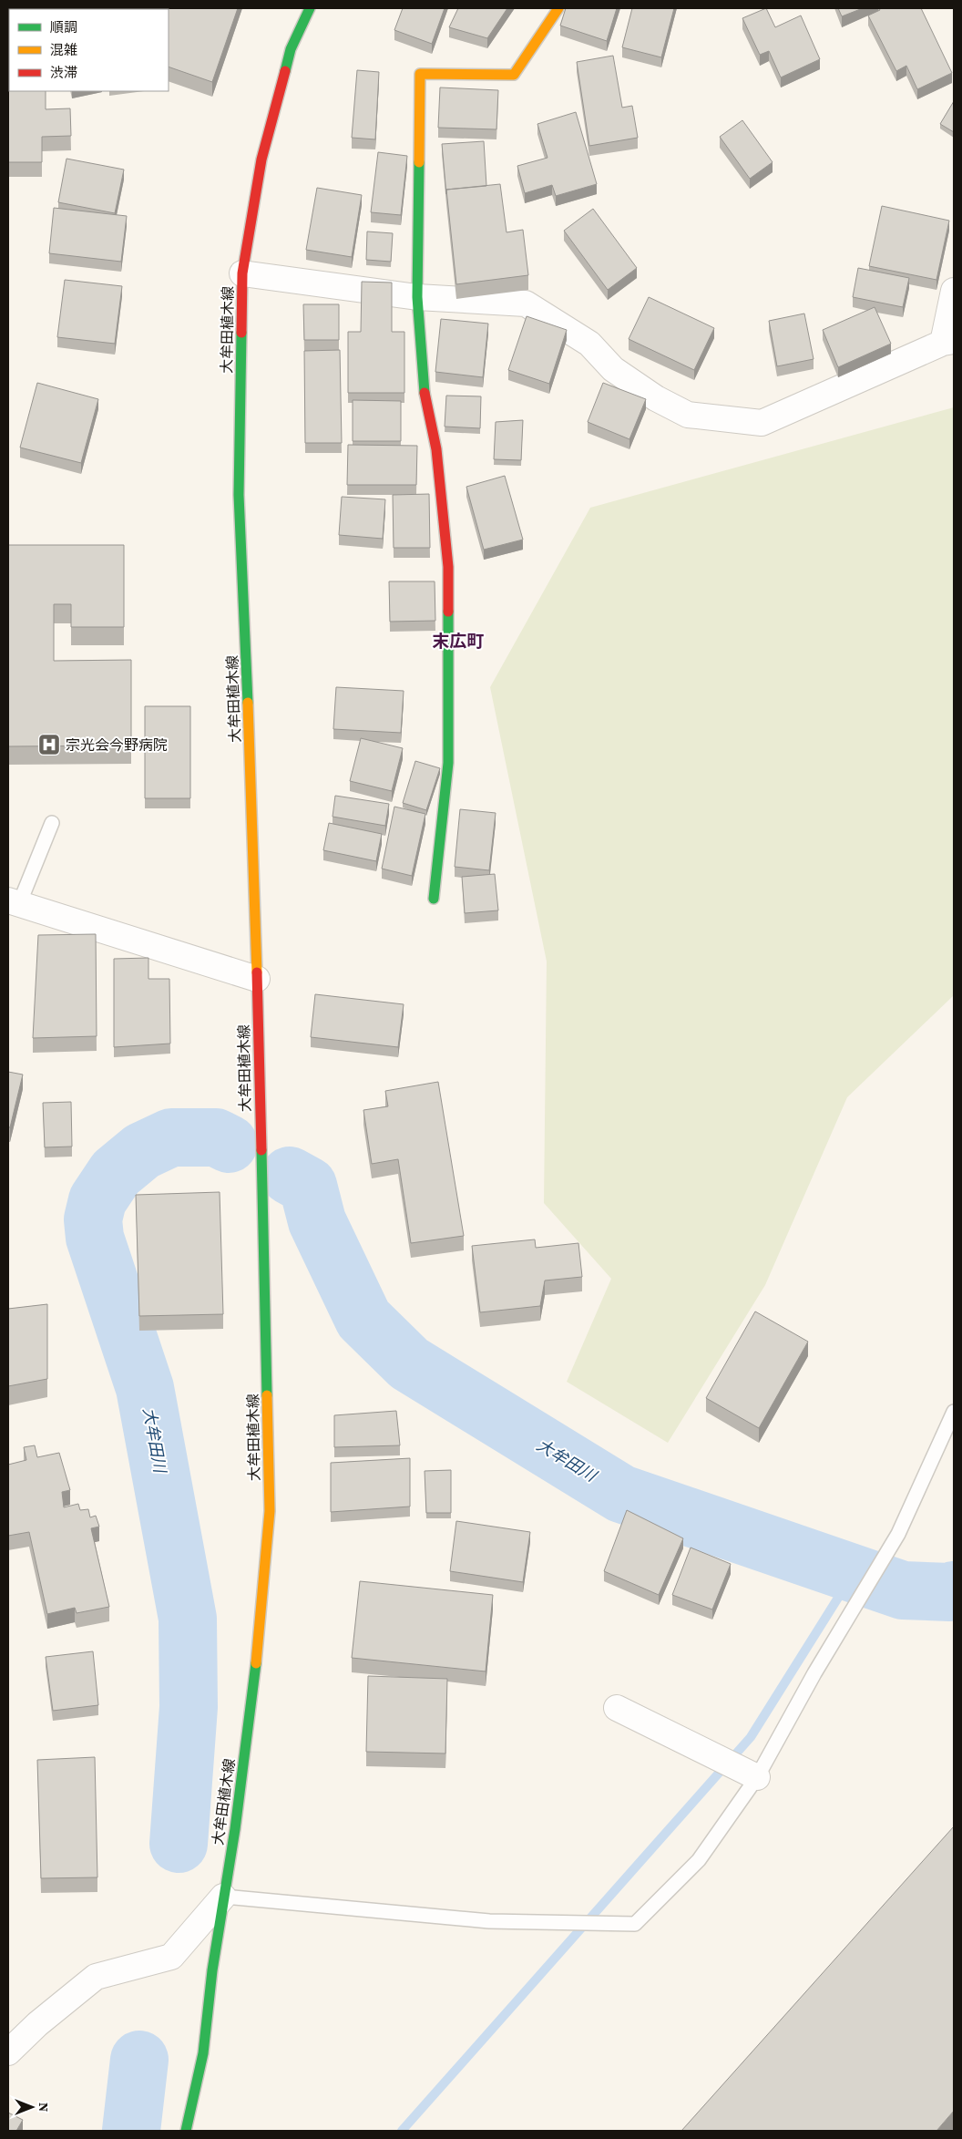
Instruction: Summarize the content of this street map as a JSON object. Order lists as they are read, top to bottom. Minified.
{"streets":{"main road":["大牟田植木線"]},"districts":["末広町"],"water":["大牟田川"],"places":{"hospital":["宗光会今野病院"]},"legend":["順調","混雑","渋滞"],"north":"right"}
